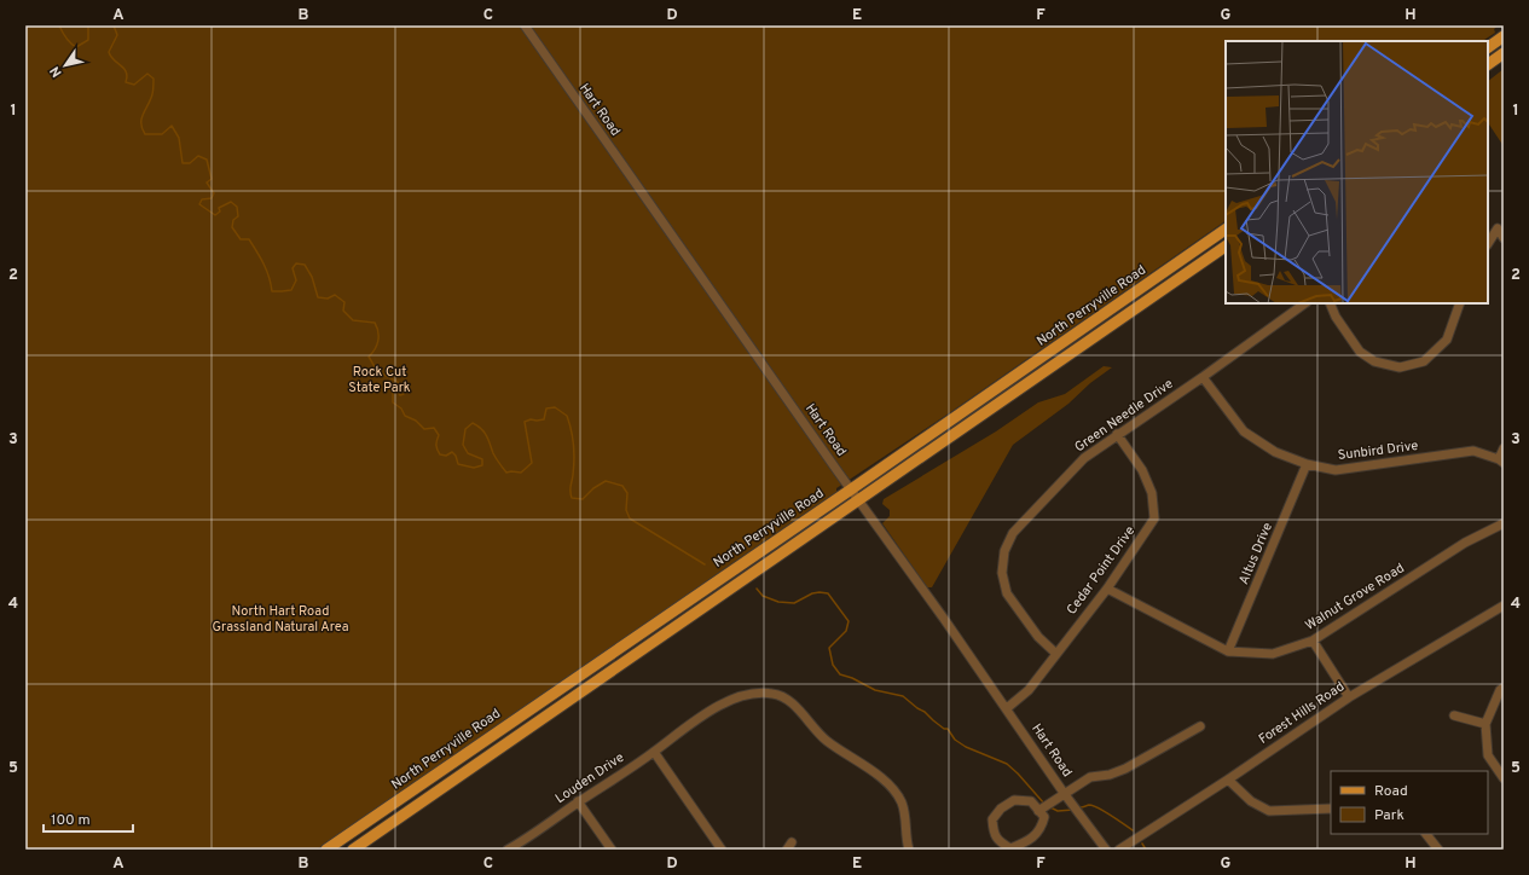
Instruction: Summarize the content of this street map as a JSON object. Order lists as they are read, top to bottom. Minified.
{"streets":{"main road":["North Perryville Road"],"street":["Hart Road","Green Needle Drive","Sunbird Drive","Altus Drive","Cedar Point Drive","Walnut Grove Road","Forest Hills Road","Louden Drive"]},"crossings":[["Hart Road","North Perryville Road"],["Hart Road","Cedar Point Drive"],["Green Needle Drive","Sunbird Drive"],["Green Needle Drive","Cedar Point Drive"],["Sunbird Drive","Altus Drive"],["Altus Drive","Walnut Grove Road"],["Cedar Point Drive","Walnut Grove Road"]],"parks":["Rock Cut State Park","North Hart Road Grassland Natural Area"],"legend":["Road","Park"],"scale_bar":"100 m","north":"bottom left","grid":{"columns":["A","B","C","D","E","F","G","H"],"rows":["1","2","3","4","5"]}}
